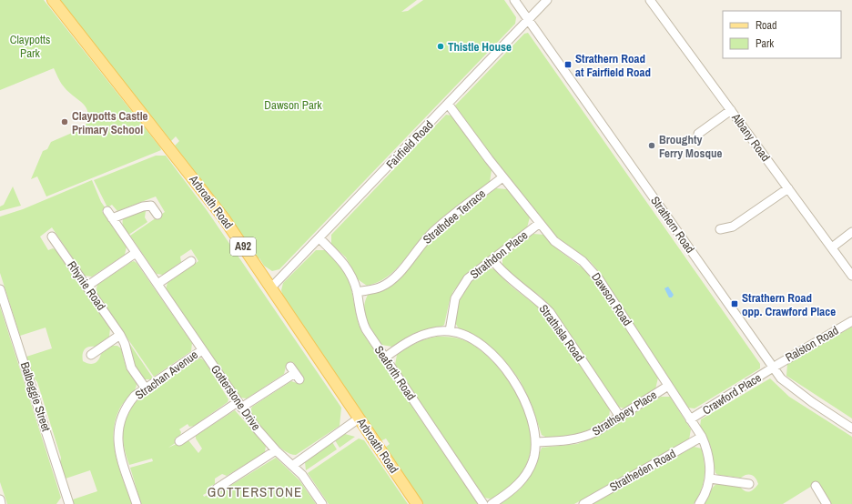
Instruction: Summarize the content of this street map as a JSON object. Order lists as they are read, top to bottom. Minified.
{"streets":{"main road":["Arbroath Road","A92"],"street":["Albany Road","Fairfield Road","Strathdee Terrace","Strathern Road","Strathdon Place","Rhynie Road","Dawson Road","Strathisla Road","Ralston Road","Seaforth Road","Strachan Avenue","Crawford Place","Balbeggie Street","Gotterstone Drive","Strathspey Place","Stratheden Road"]},"crossings":[["Fairfield Road","Arbroath Road"],["Fairfield Road","Strathern Road"],["Fairfield Road","Dawson Road"],["Fairfield Road","Seaforth Road"],["Strathdee Terrace","Dawson Road"],["Strathdee Terrace","Seaforth Road"],["Strathern Road","Ralston Road"],["Strathern Road","Crawford Place"],["Strathdon Place","Dawson Road"],["Strathdon Place","Strathisla Road"],["Rhynie Road","Strachan Avenue"],["Dawson Road","Crawford Place"],["Dawson Road","Strathspey Place"],["Dawson Road","Stratheden Road"],["Strathisla Road","Strathspey Place"],["Ralston Road","Crawford Place"],["Strachan Avenue","Gotterstone Drive"]],"districts":["GOTTERSTONE"],"parks":["Claypotts Park","Dawson Park"],"places":{"other":["Thistle House","Claypotts Castle Primary School","Broughty Ferry Mosque"],"transit":["Strathern Road at Fairfield Road","Strathern Road opp. Crawford Place"]},"legend":["Road","Park"]}
